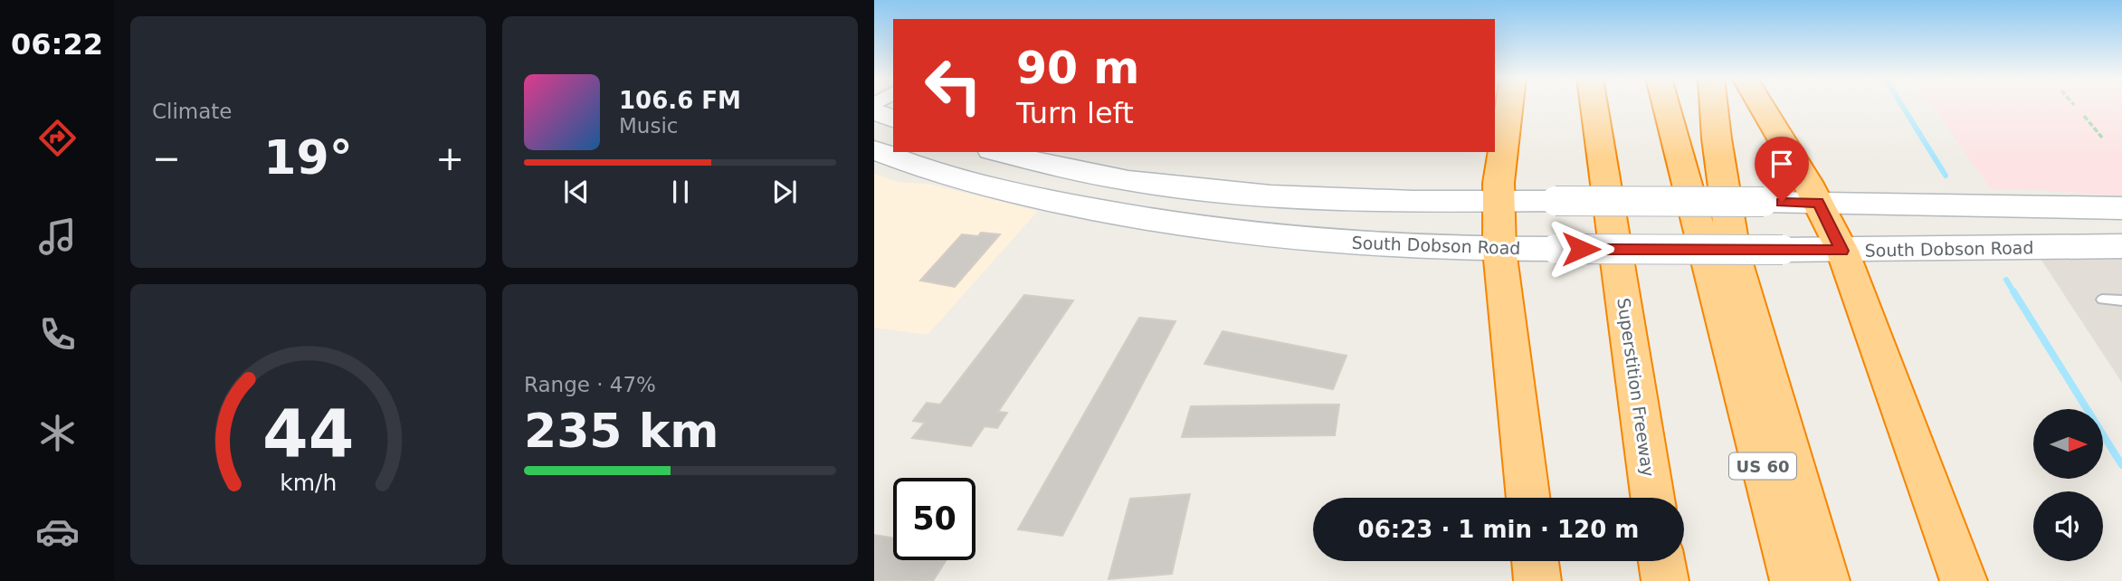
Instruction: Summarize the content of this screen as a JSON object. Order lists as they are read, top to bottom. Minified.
{"streets":{"highway":["Superstition Freeway","US 60"],"main road":["South Dobson Road"]},"north":"right","page":{"tabs":"06:22","tile":["Climate",["Range · 47%","235 km"]],"turn":["90 m","Turn left"],"song":["106.6 FM","Music"],"heat":["−","19°","+"],"limit":"50","trip":"06:23 · 1 min · 120 m","gauge":["44","km/h"]}}
